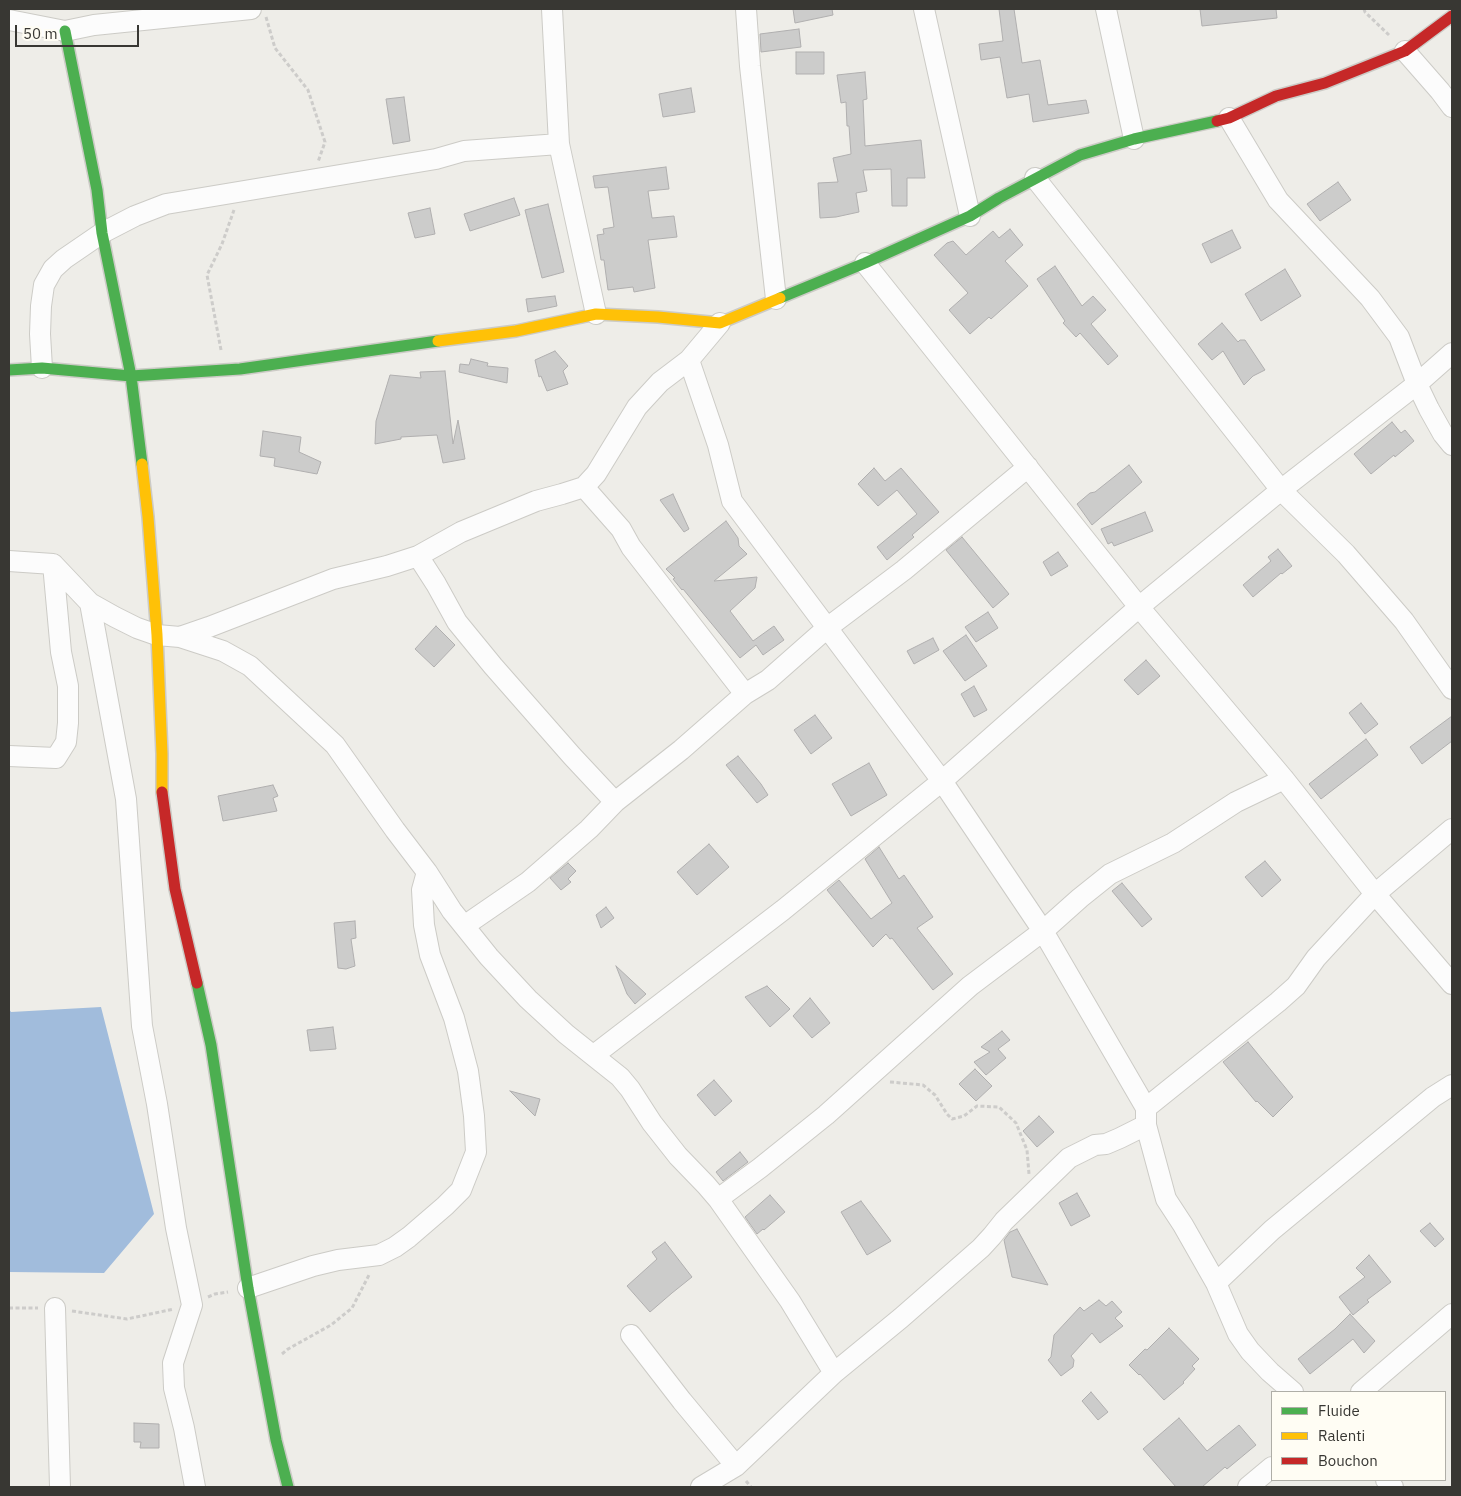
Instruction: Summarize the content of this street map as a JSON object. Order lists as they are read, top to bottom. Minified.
{"legend":["Fluide","Ralenti","Bouchon"],"scale_bar":"50 m"}
